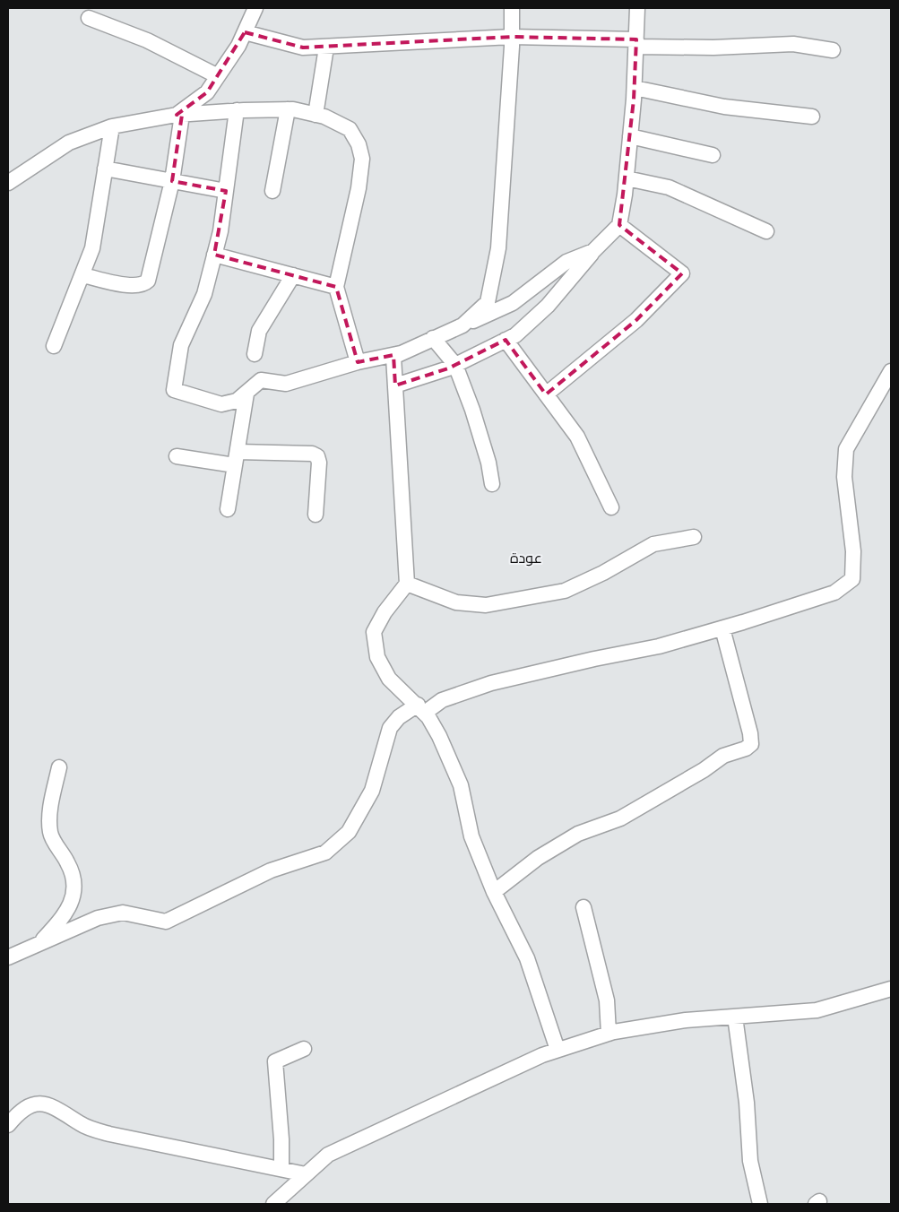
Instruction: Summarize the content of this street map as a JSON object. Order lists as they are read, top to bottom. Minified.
{"districts":["عودة"]}
